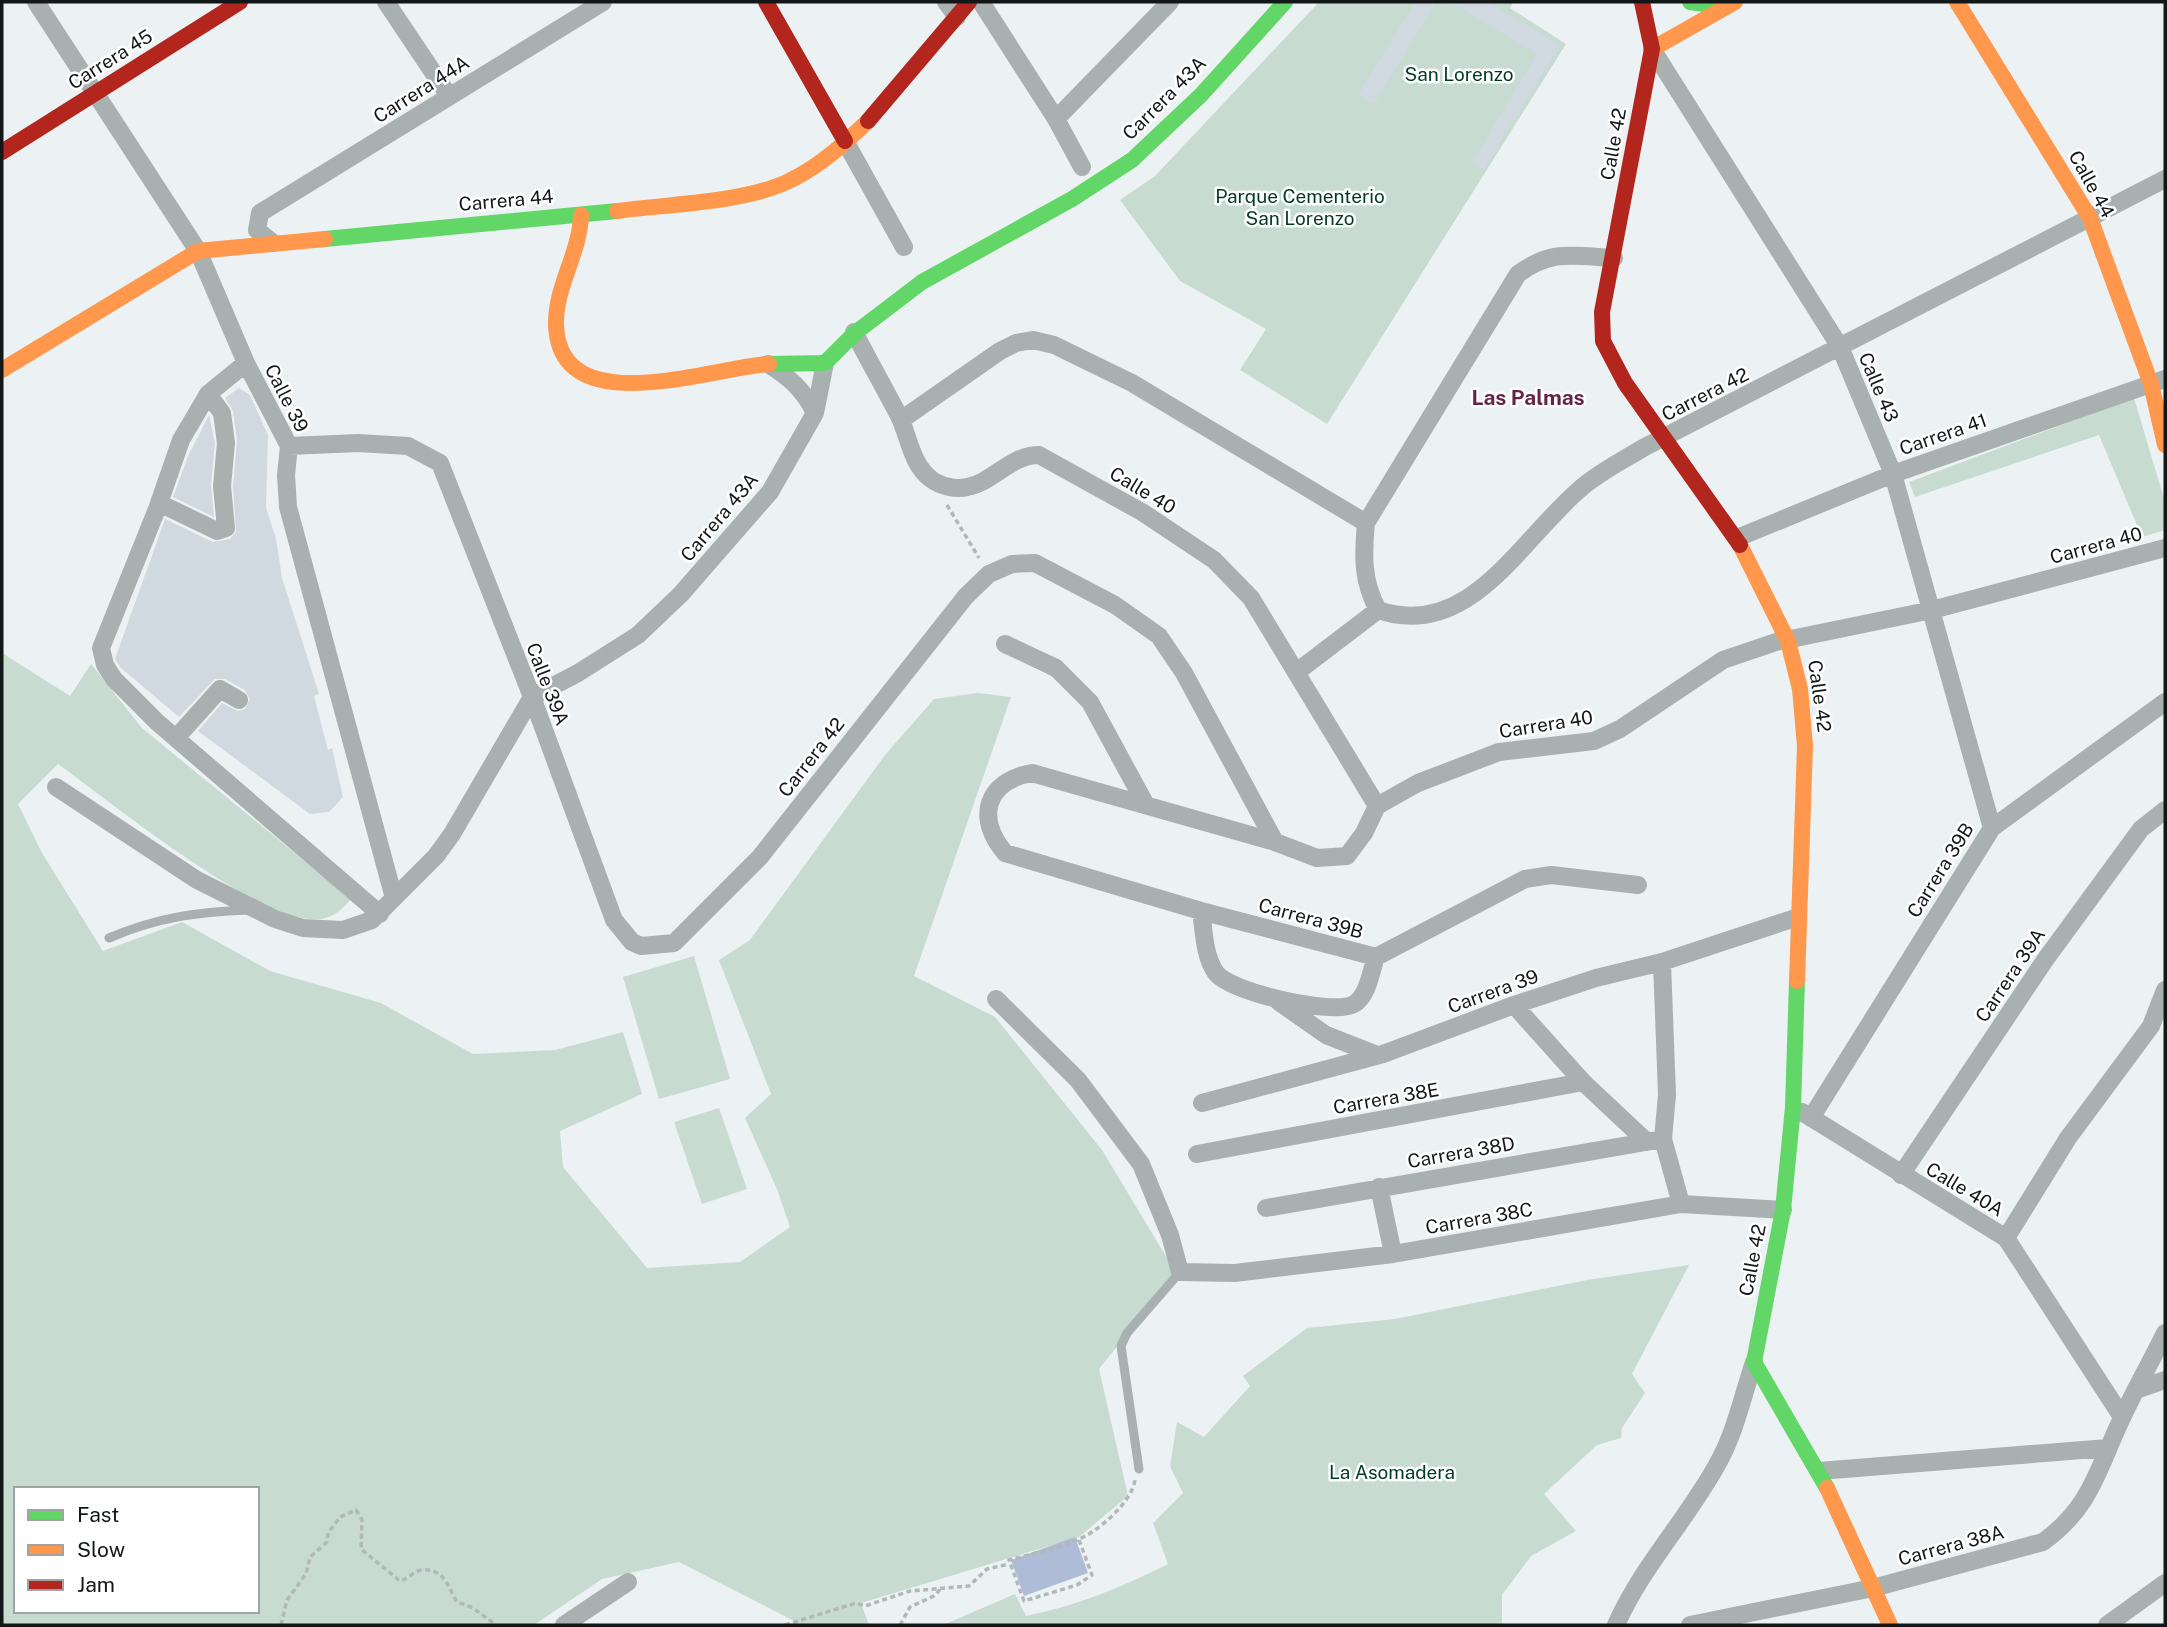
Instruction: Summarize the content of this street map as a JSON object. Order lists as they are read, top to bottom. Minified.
{"streets":{"street":["Carrera 45","Carrera 44A","Carrera 43A","Calle 42","Calle 44","Carrera 44","Calle 43","Carrera 42","Calle 39","Carrera 41","Calle 40","Carrera 40","Calle 39A","Carrera 39B","Carrera 39A","Carrera 39","Carrera 38E","Carrera 38D","Calle 40A","Carrera 38C","Carrera 38A"]},"crossings":[["Carrera 45","Calle 39"],["Carrera 44A","Carrera 44"],["Carrera 43A","Calle 39"],["Carrera 43A","Calle 39A"],["Calle 42","Calle 43"],["Calle 42","Carrera 42"],["Calle 42","Carrera 41"],["Calle 42","Carrera 40"],["Calle 42","Carrera 39"],["Calle 42","Calle 40A"],["Calle 42","Carrera 38C"],["Calle 44","Carrera 42"],["Calle 44","Carrera 41"],["Carrera 44","Calle 39"],["Calle 43","Carrera 42"],["Calle 43","Carrera 41"],["Calle 43","Carrera 40"],["Calle 43","Carrera 39B"],["Carrera 42","Calle 39A"],["Calle 39","Calle 39A"],["Calle 40","Carrera 40"],["Carrera 39B","Calle 40A"],["Carrera 39A","Calle 40A"],["Calle 40A","Carrera 38A"]],"districts":["Las Palmas"],"parks":["San Lorenzo","Parque Cementerio San Lorenzo","La Asomadera"],"legend":["Fast","Slow","Jam"]}
